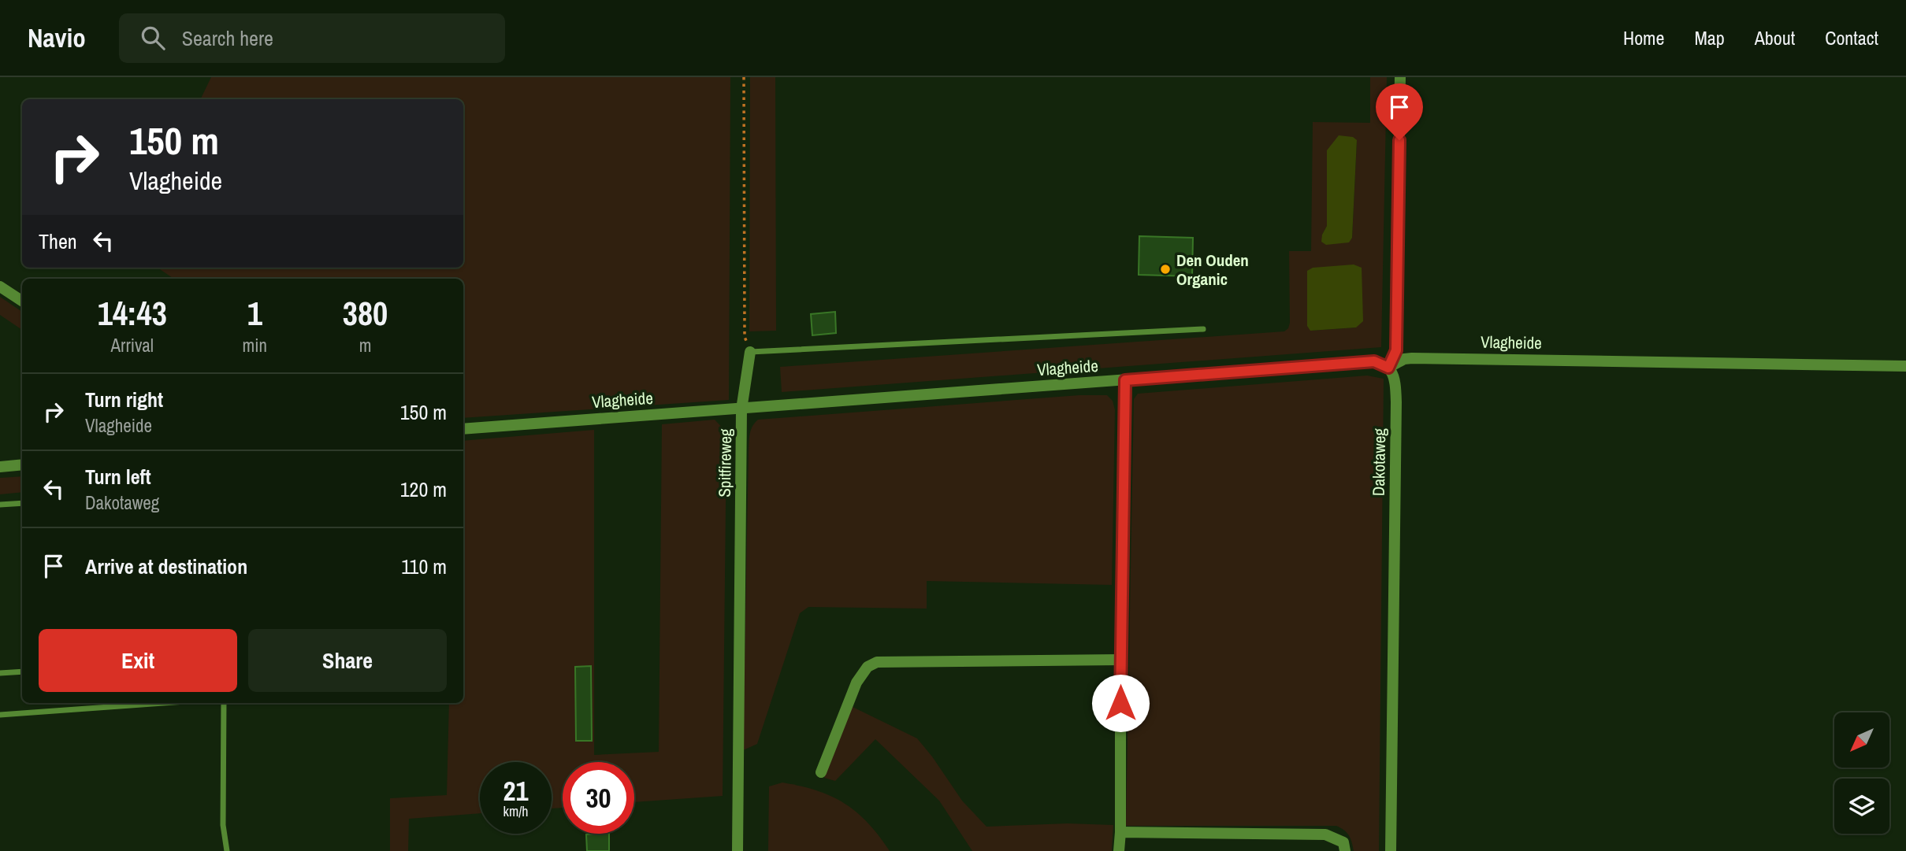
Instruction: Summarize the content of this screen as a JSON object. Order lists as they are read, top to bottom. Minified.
{"streets":{"street":["Vlagheide","Dakotaweg","Spitfireweg"]},"crossings":[["Vlagheide","Dakotaweg"],["Vlagheide","Spitfireweg"]],"places":["Den Ouden Organic"],"north":"bottom left","page":{"header":"Navio","search":"Search here","nav":["Home","Map","About","Contact"],"turn":["150 m","Vlagheide"],"then":"Then","eta":["14:43","Arrival","1","min","380","m"],"list":[{"name":"Turn right","note":"Vlagheide","value":"150 m"},{"name":"Turn left","note":"Dakotaweg","value":"120 m"},{"name":"Arrive at destination","value":"110 m"}],"buttons":["Exit","Share"],"speed":"21 km/h","limit":"30"}}
